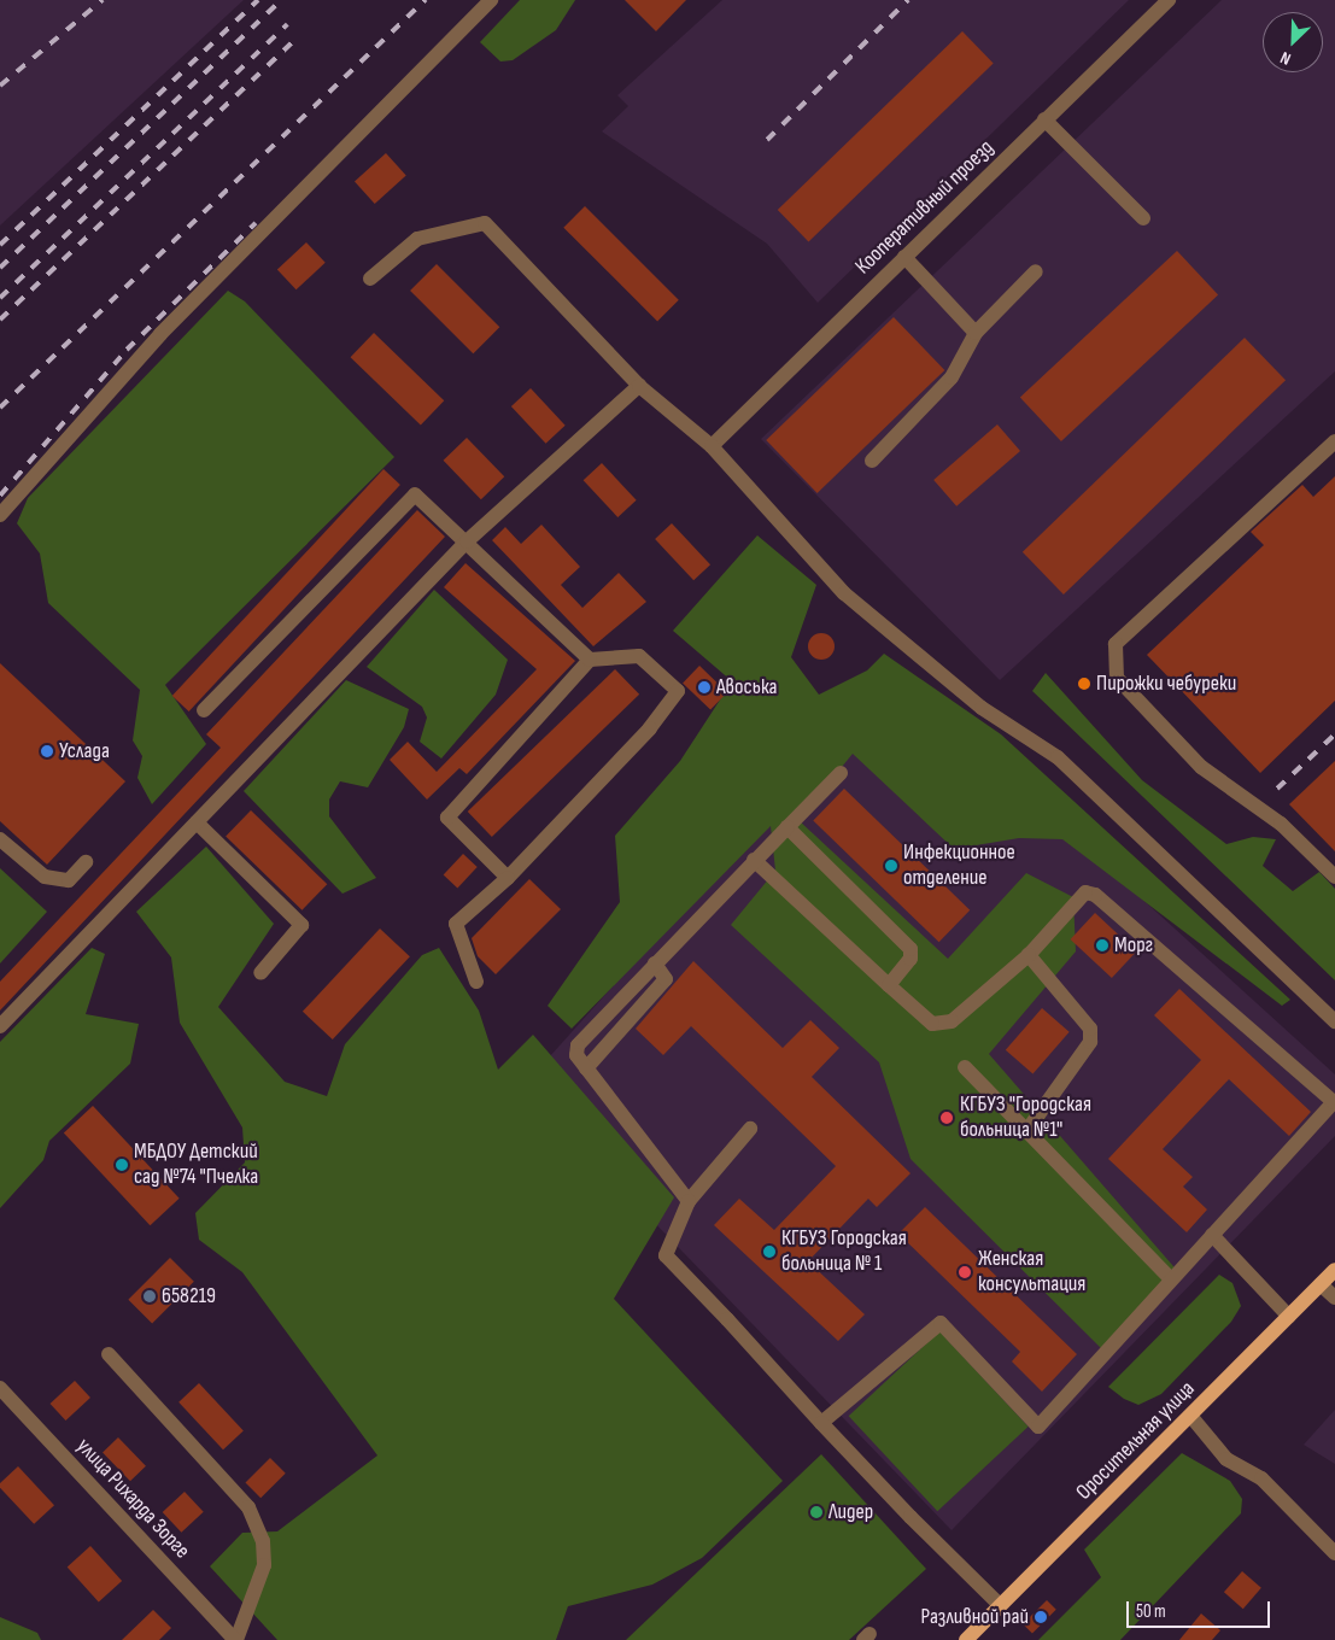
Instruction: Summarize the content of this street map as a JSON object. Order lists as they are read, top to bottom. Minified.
{"streets":{"main road":["Оросительная улица"],"street":["Кооперативный проезд","улица Рихарда Зорге"]},"places":["Пирожки чебуреки","Авоська","Услада","Инфекционное отделение","Морг","КГБУЗ \"Городская больница №1\"","МБДОУ Детский сад №74 \"Пчелка","КГБУЗ Городская больница № 1","Женская консультация","658219","Лидер","Разливной рай"],"scale_bar":"50 m","north":"bottom left"}
